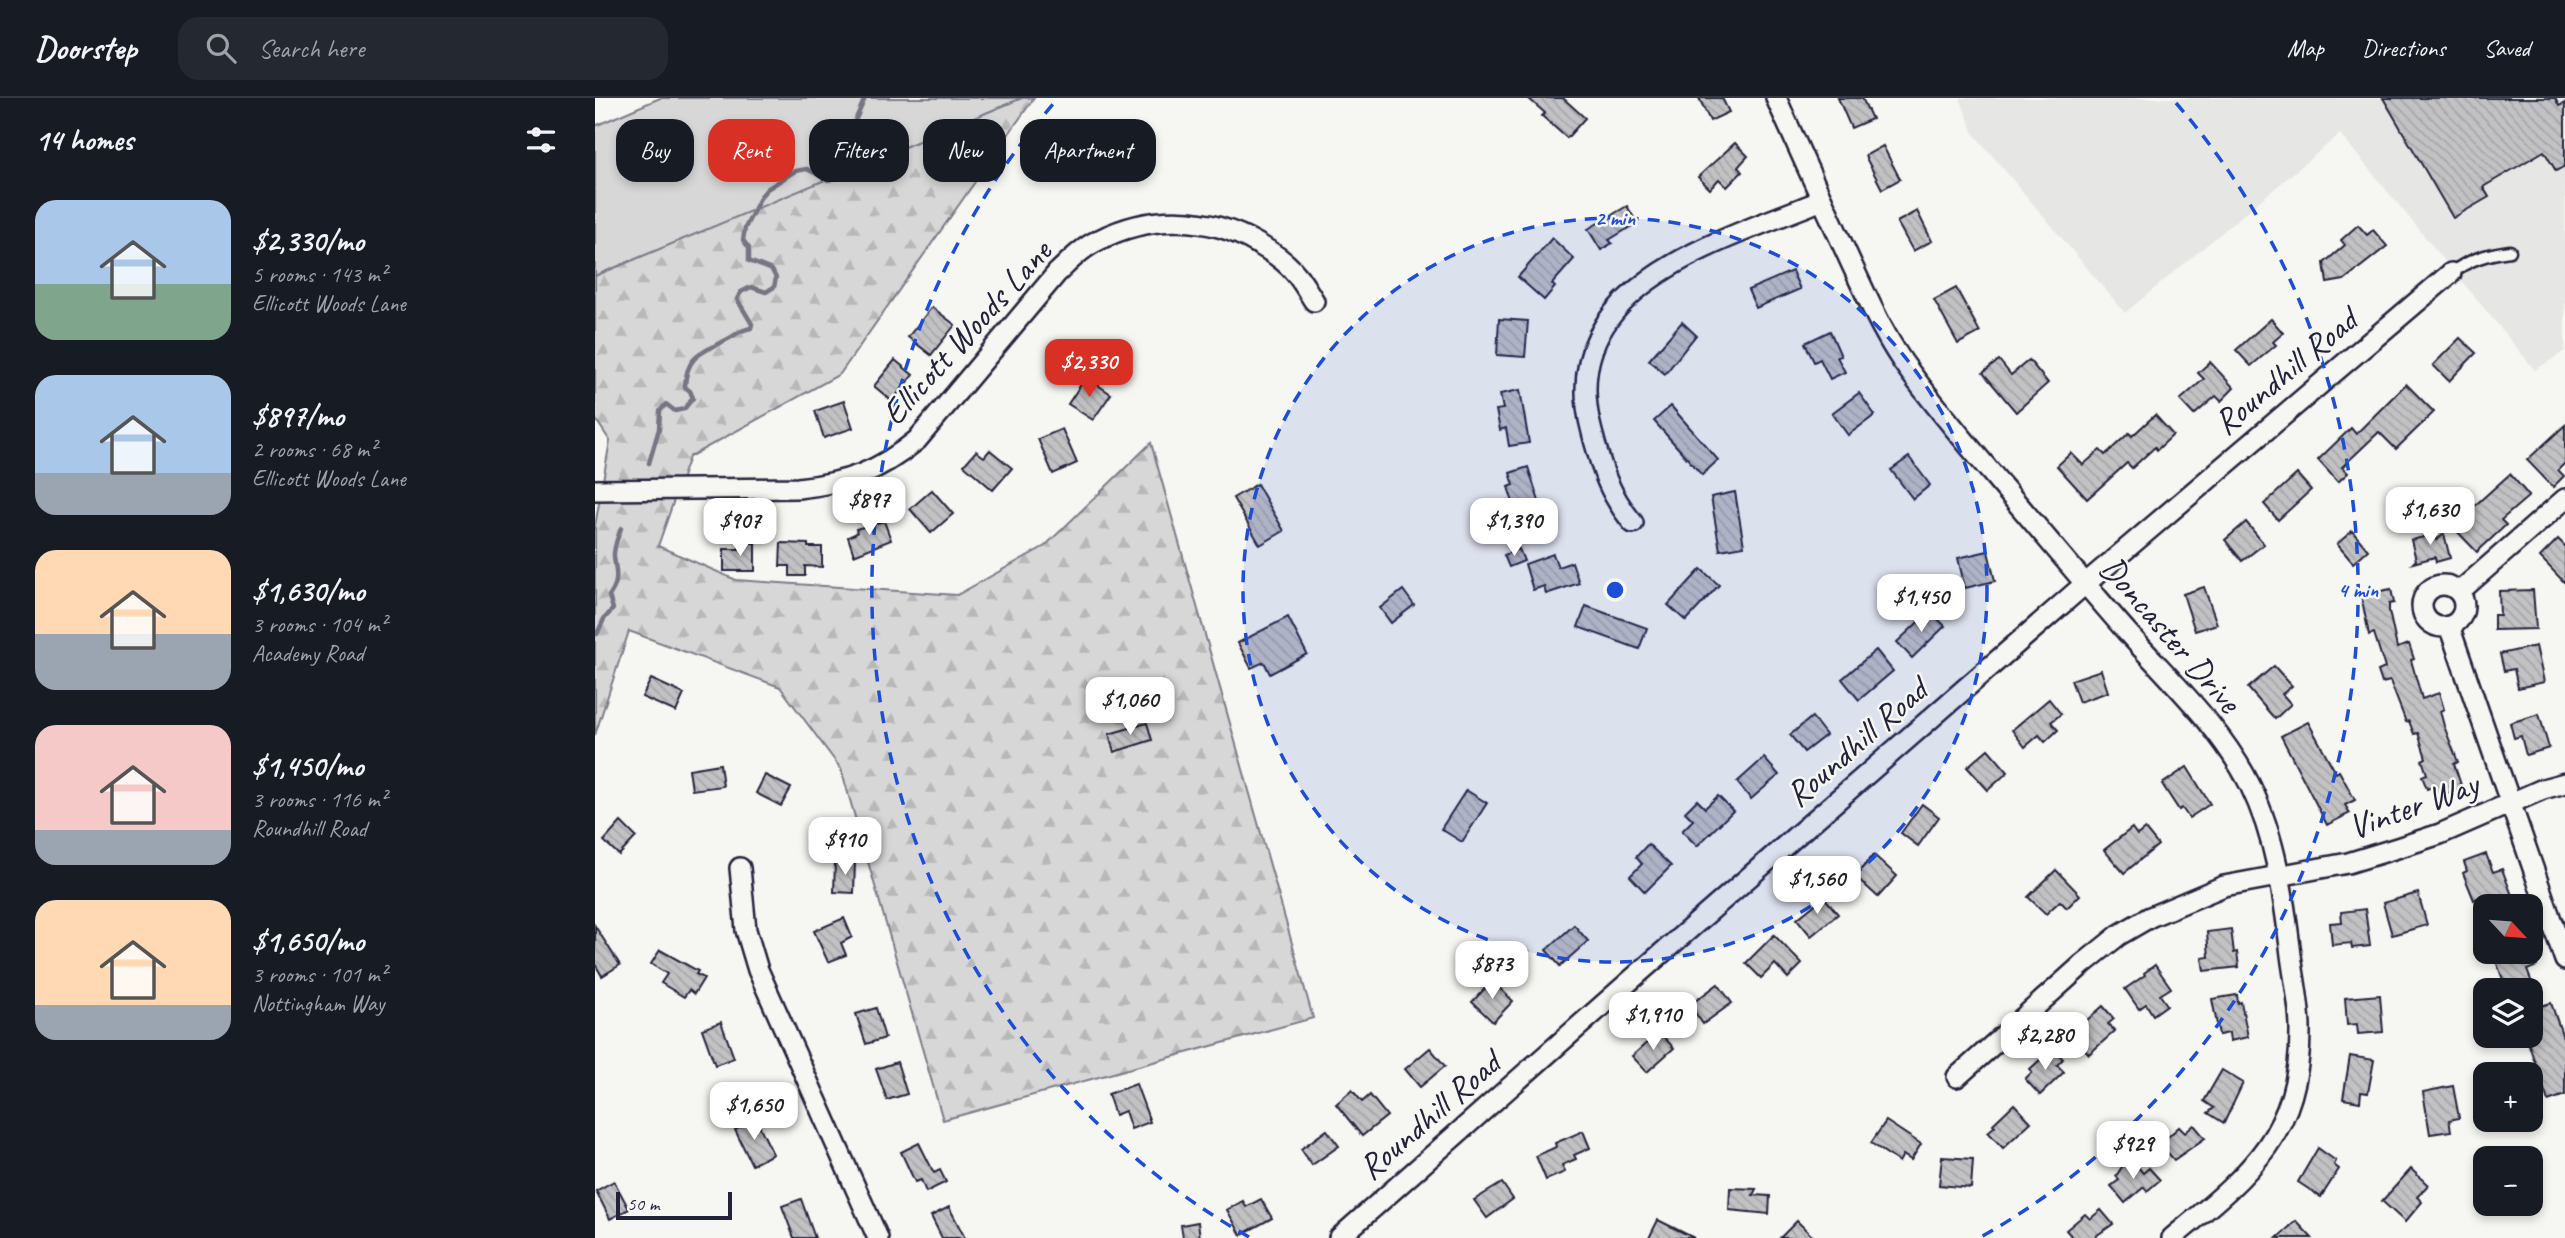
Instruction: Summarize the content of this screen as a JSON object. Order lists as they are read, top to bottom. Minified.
{"streets":{"street":["Ellicott Woods Lane","Roundhill Road","Doncaster Drive","Vinter Way"]},"crossings":[["Roundhill Road","Doncaster Drive"],["Doncaster Drive","Vinter Way"]],"scale_bar":"50 m","north":"bottom right","page":{"header":"Doorstep","search":"Search here","nav":["Map","Directions","Saved"],"heading":"14 homes","chip":["Buy","Rent","Filters","New","Apartment"],"list":[{"name":"$2,330/mo","note":"5 rooms · 143 m² · Ellicott Woods Lane"},{"name":"$897/mo","note":"2 rooms · 68 m² · Ellicott Woods Lane"},{"name":"$1,630/mo","note":"3 rooms · 104 m² · Academy Road"},{"name":"$1,450/mo","note":"3 rooms · 116 m² · Roundhill Road"},{"name":"$1,650/mo","note":"3 rooms · 101 m² · Nottingham Way"}],"price":["$2,330","$897","$1,630","$907","$1,390","$1,450","$1,060","$910","$1,560","$873","$1,910","$2,280","$1,650","$929"],"map_buttons":["+","−"],"scale":"50 m"},"rings":["2 min","4 min"]}
